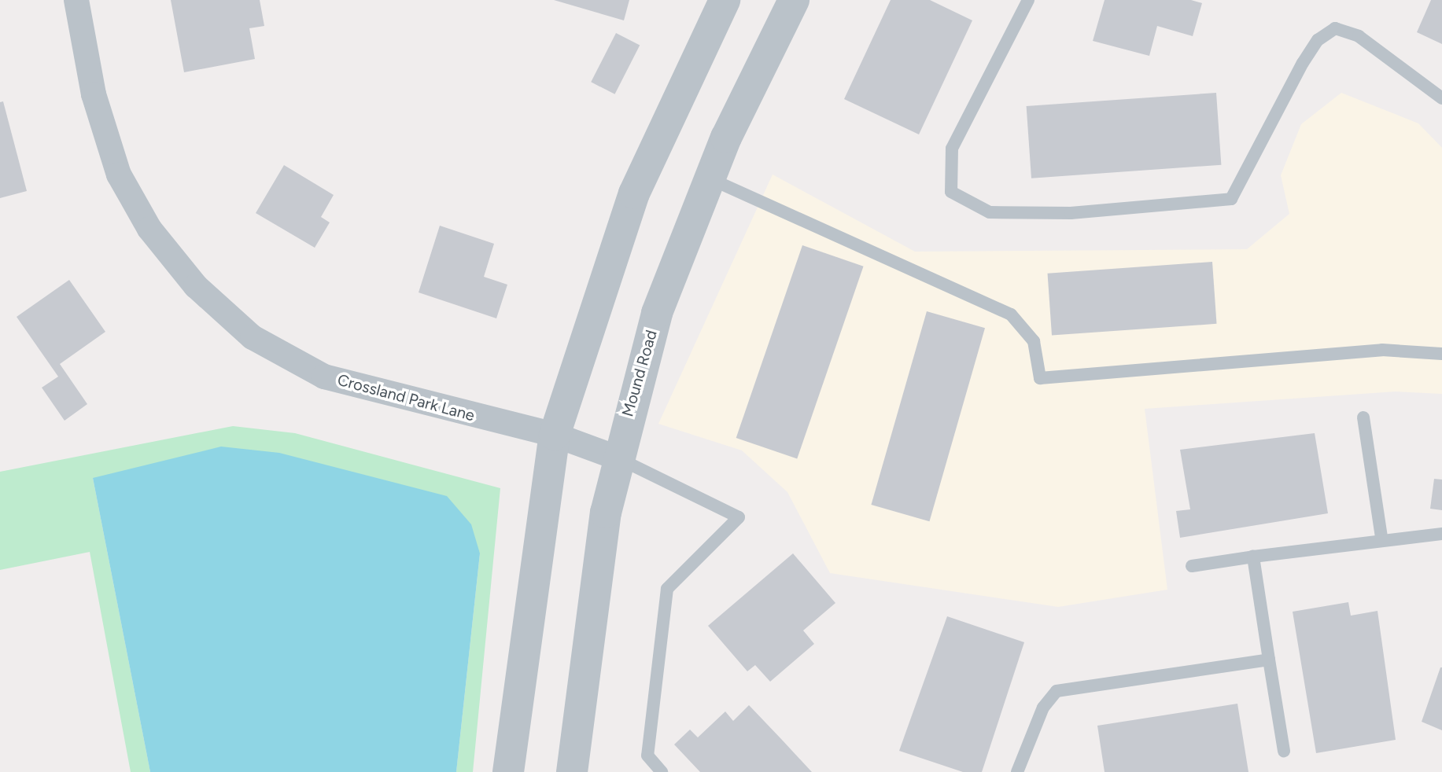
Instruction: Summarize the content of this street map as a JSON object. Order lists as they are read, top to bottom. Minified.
{"streets":{"street":["Mound Road","Crossland Park Lane"]},"crossings":[["Mound Road","Crossland Park Lane"]]}
